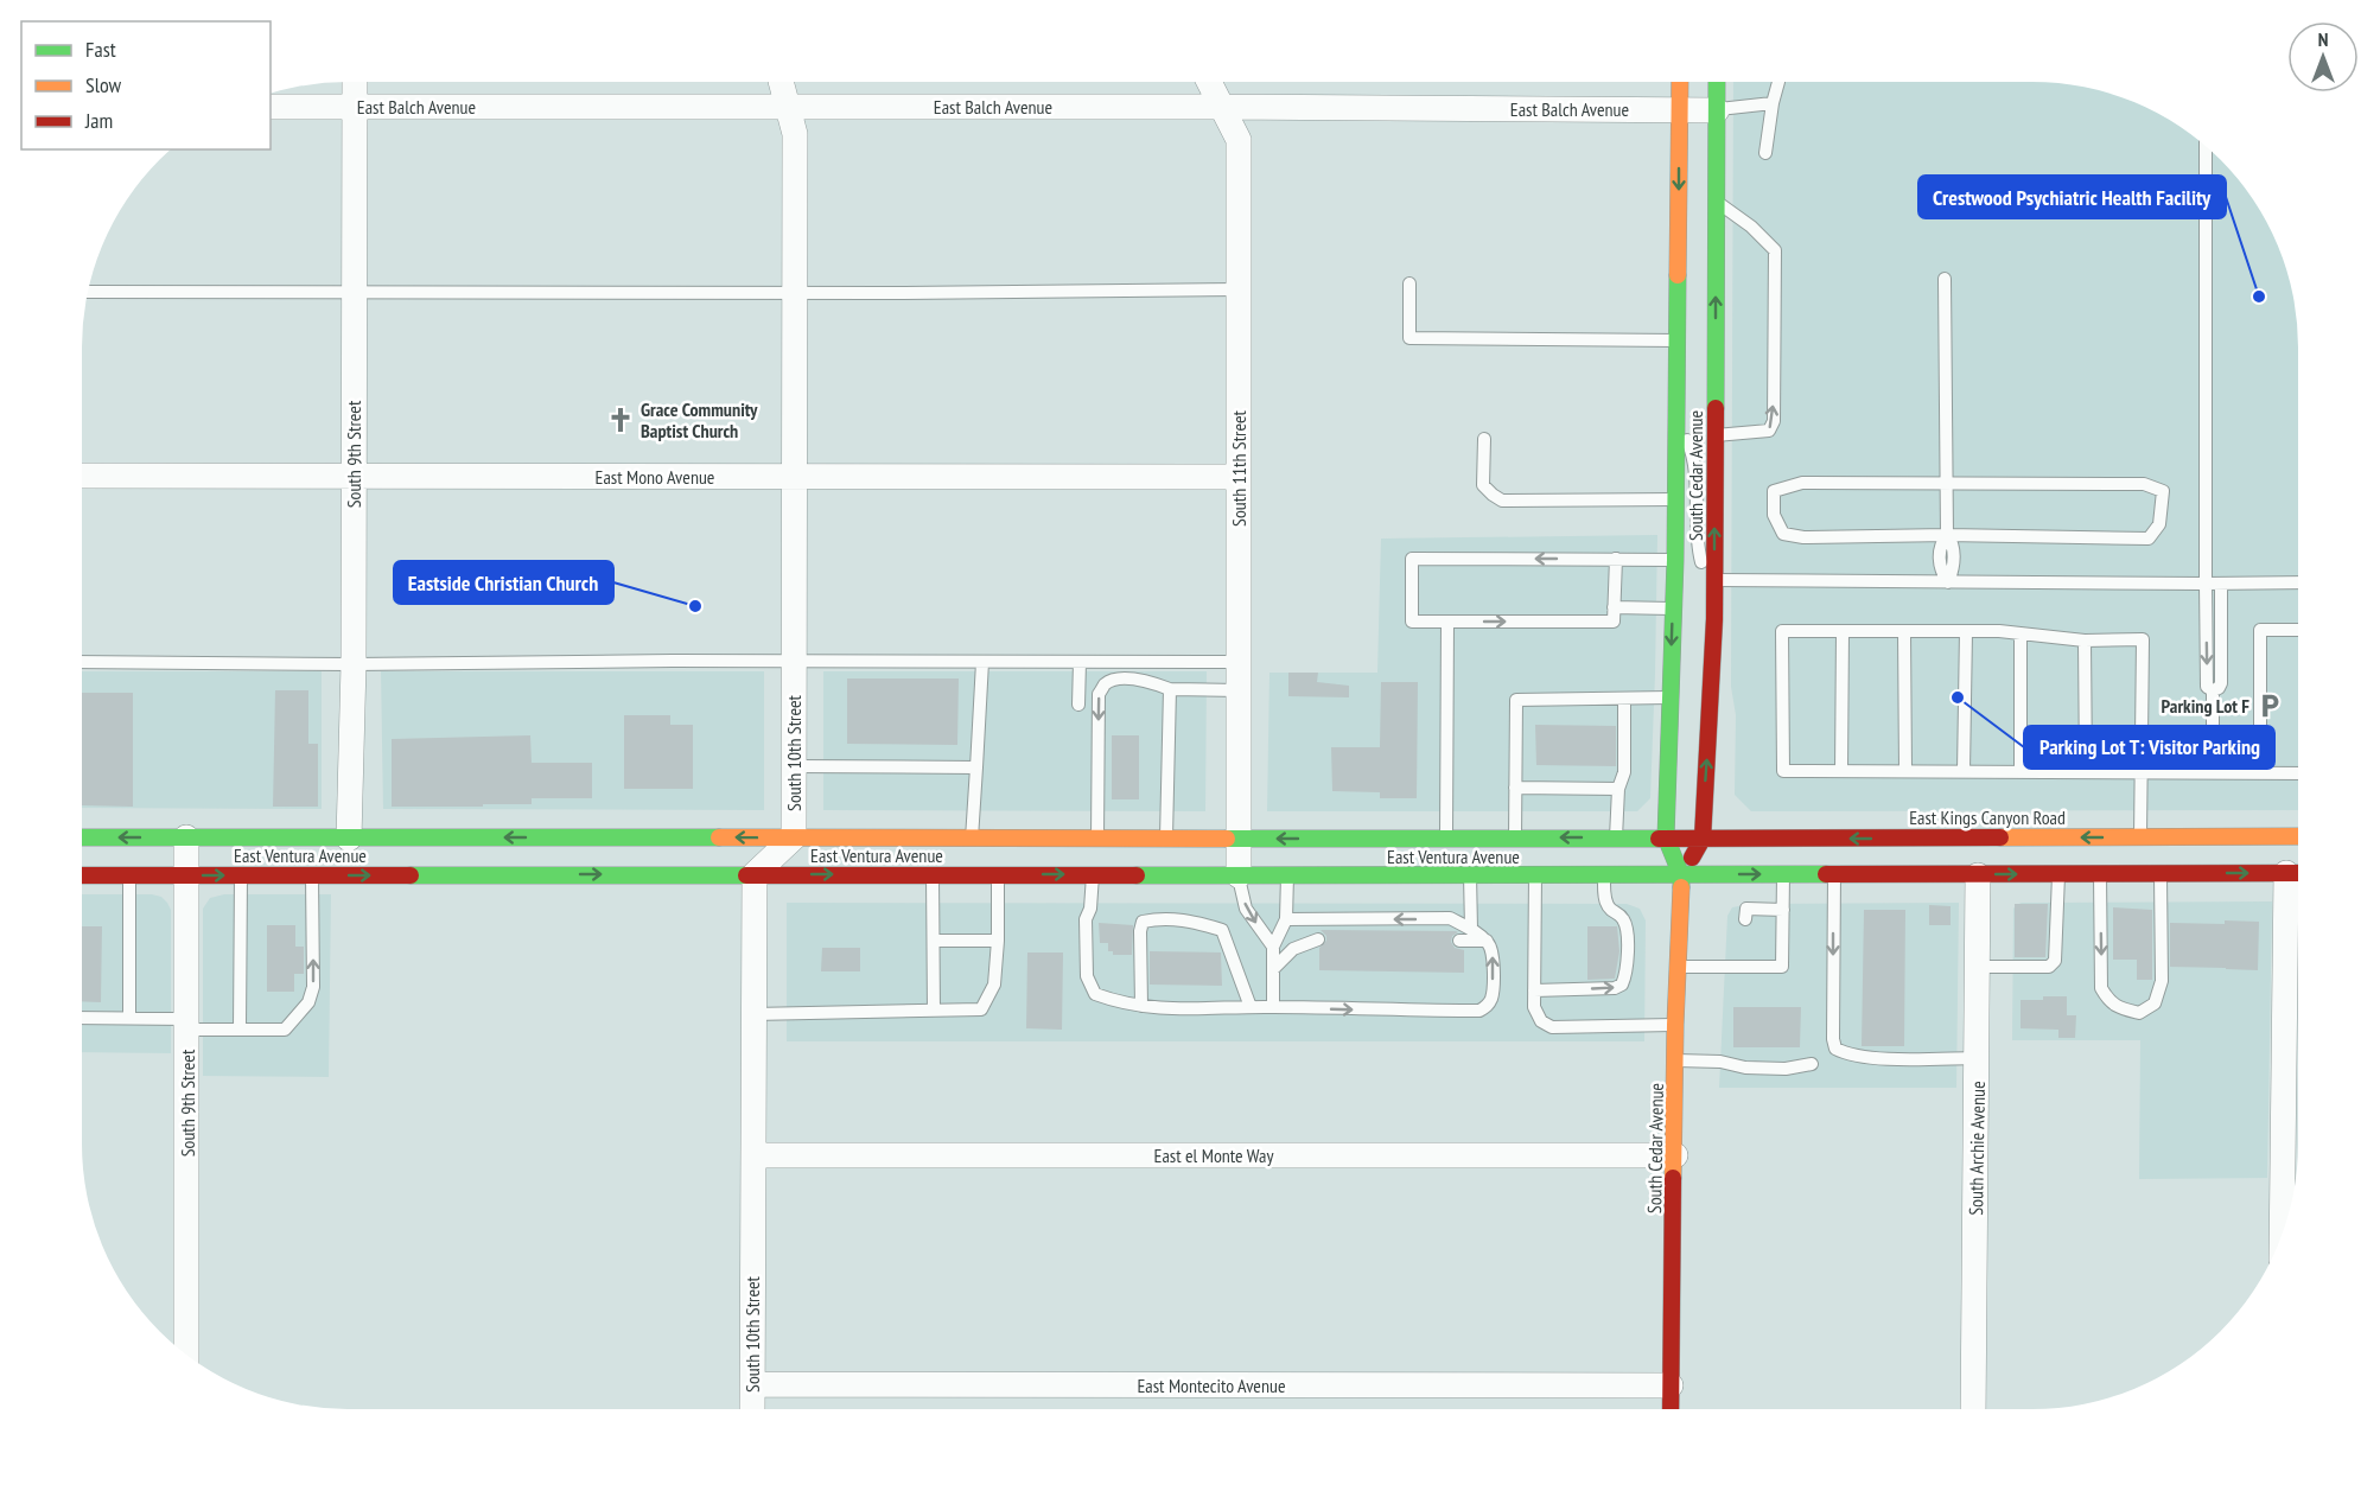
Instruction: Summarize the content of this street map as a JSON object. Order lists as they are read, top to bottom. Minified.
{"streets":{"main road":["South Cedar Avenue","East Kings Canyon Road","East Ventura Avenue"],"street":["East Balch Avenue","South 9th Street","South 11th Street","East Mono Avenue","South 10th Street","South Archie Avenue","East el Monte Way","East Montecito Avenue"]},"crossings":[["East Balch Avenue","South 9th Street"],["East Balch Avenue","South 11th Street"],["East Balch Avenue","South Cedar Avenue"],["East Balch Avenue","South 10th Street"],["South 9th Street","East Mono Avenue"],["South 9th Street","East Ventura Avenue"],["South 11th Street","East Mono Avenue"],["South 11th Street","East Ventura Avenue"],["South Cedar Avenue","East Kings Canyon Road"],["South Cedar Avenue","East Ventura Avenue"],["South Cedar Avenue","East el Monte Way"],["South Cedar Avenue","East Montecito Avenue"],["East Mono Avenue","South 10th Street"],["South 10th Street","East Ventura Avenue"],["South 10th Street","East el Monte Way"],["South 10th Street","East Montecito Avenue"],["East Kings Canyon Road","East Ventura Avenue"]],"places":{"other":["Crestwood Psychiatric Health Facility","Eastside Christian Church","Parking Lot T: Visitor Parking"],"church":["Grace Community Baptist Church"],"parking":["Parking Lot F"]},"legend":["Fast","Slow","Jam"],"north":"top"}
